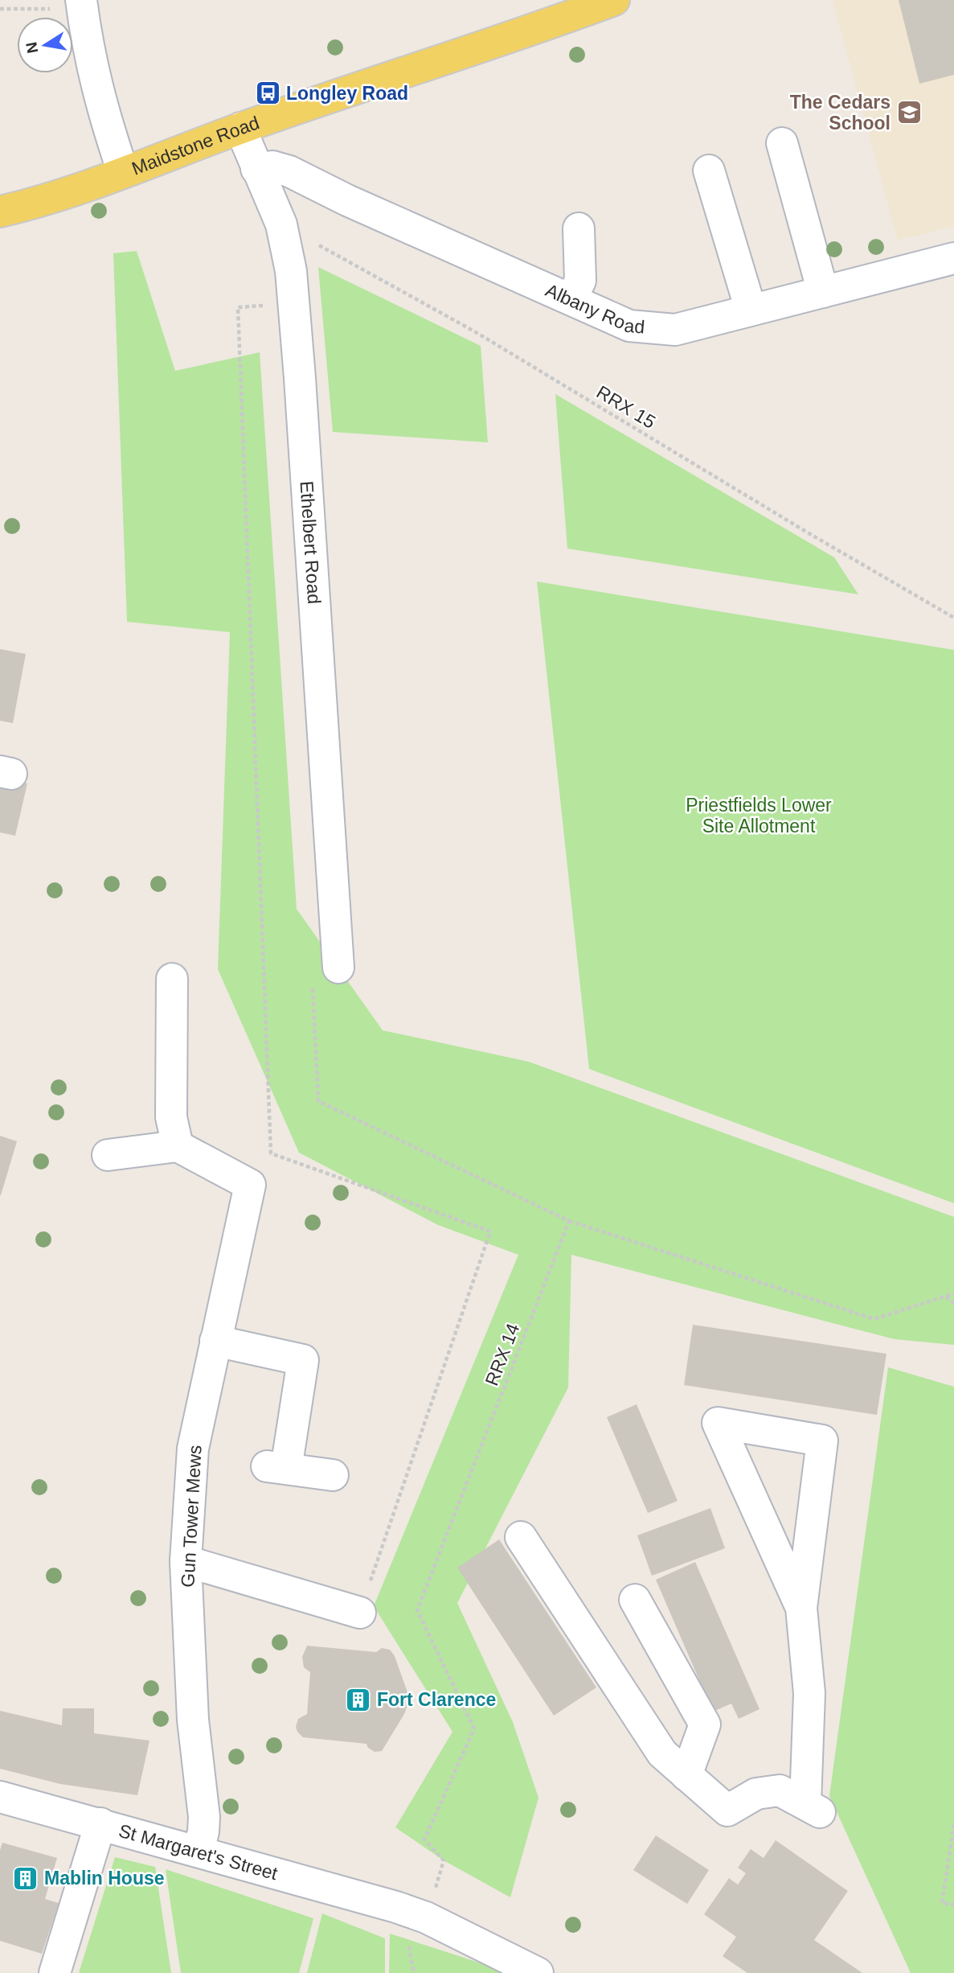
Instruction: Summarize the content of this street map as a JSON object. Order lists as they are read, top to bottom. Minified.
{"streets":{"main road":["Maidstone Road"],"street":["Albany Road","Ethelbert Road","Gun Tower Mews","St Margaret's Street"],"path":["RRX 15","RRX 14"]},"crossings":[["Maidstone Road","Ethelbert Road"],["Albany Road","Ethelbert Road"],["RRX 15","Ethelbert Road"],["RRX 14","St Margaret's Street"],["Gun Tower Mews","St Margaret's Street"]],"parks":["Priestfields Lower Site Allotment"],"places":{"bus stop":["Longley Road"],"school or university":["The Cedars School"],"building":["Fort Clarence","Mablin House"]},"north":"left"}
